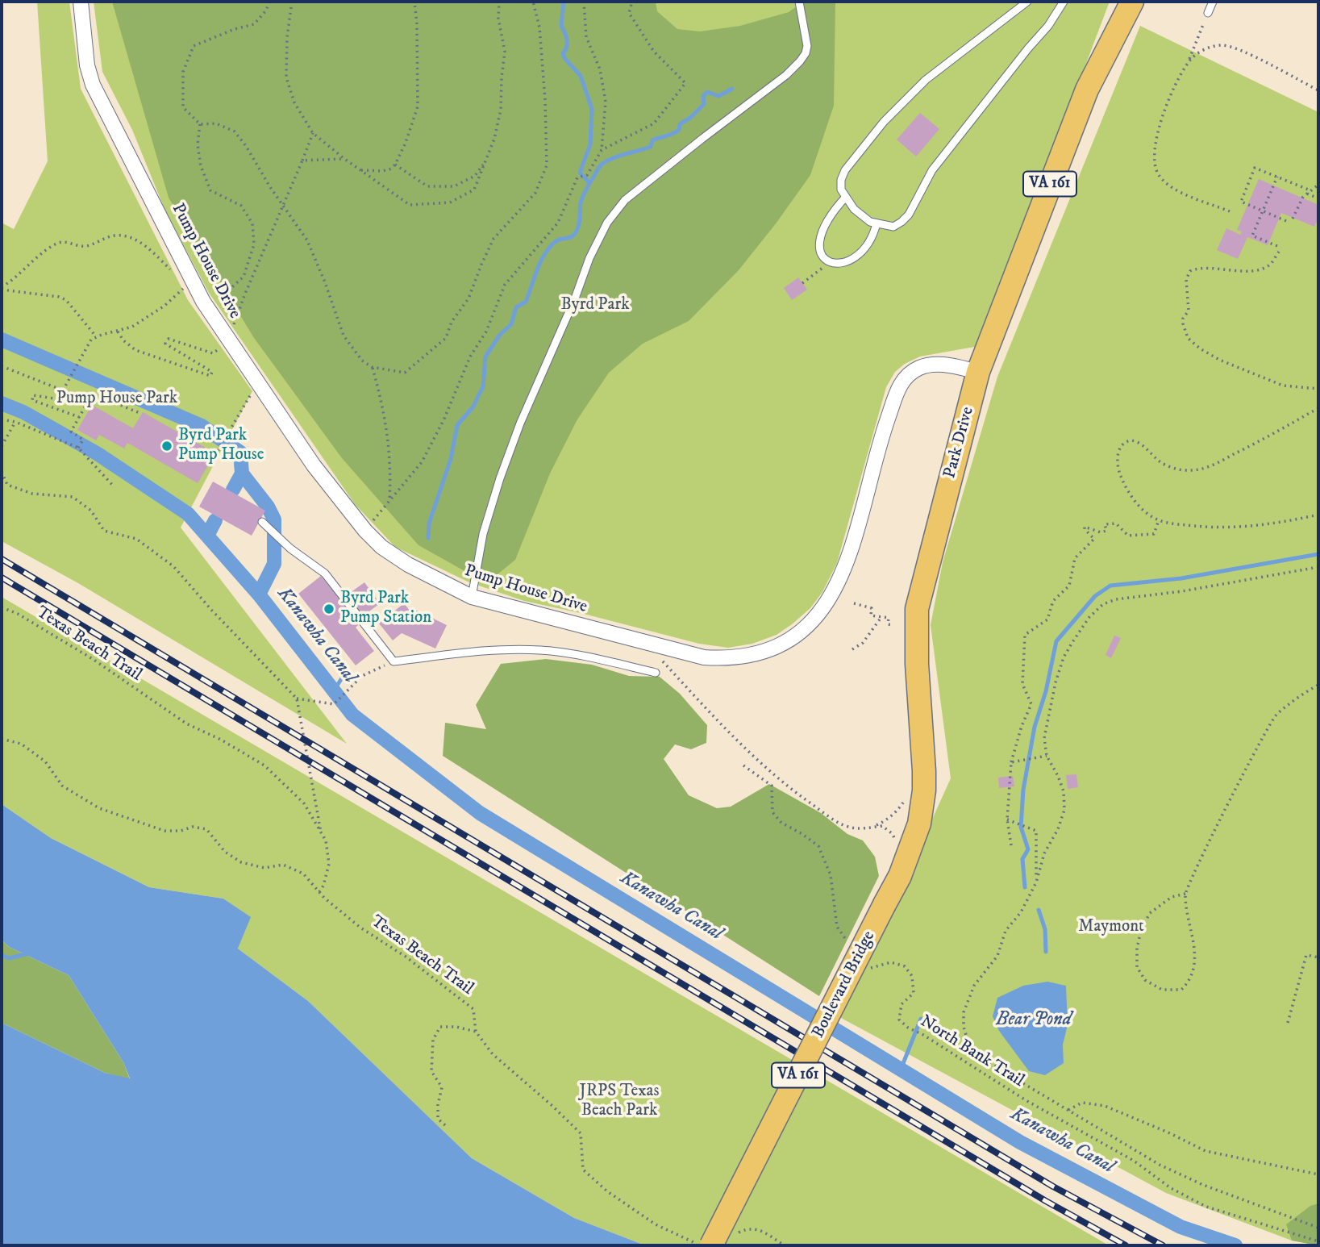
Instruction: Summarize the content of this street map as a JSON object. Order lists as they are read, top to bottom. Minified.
{"streets":{"main road":["VA 161","Park Drive","Boulevard Bridge"],"street":["Pump House Drive"],"path":["Texas Beach Trail","North Bank Trail"]},"crossings":[["Pump House Drive","Park Drive"],["Park Drive","Boulevard Bridge"],["Texas Beach Trail","Boulevard Bridge"]],"water":["Kanawha Canal","Bear Pond"],"parks":["Byrd Park","Pump House Park","Maymont","JRPS Texas Beach Park"],"places":["Byrd Park Pump House","Byrd Park Pump Station"]}
